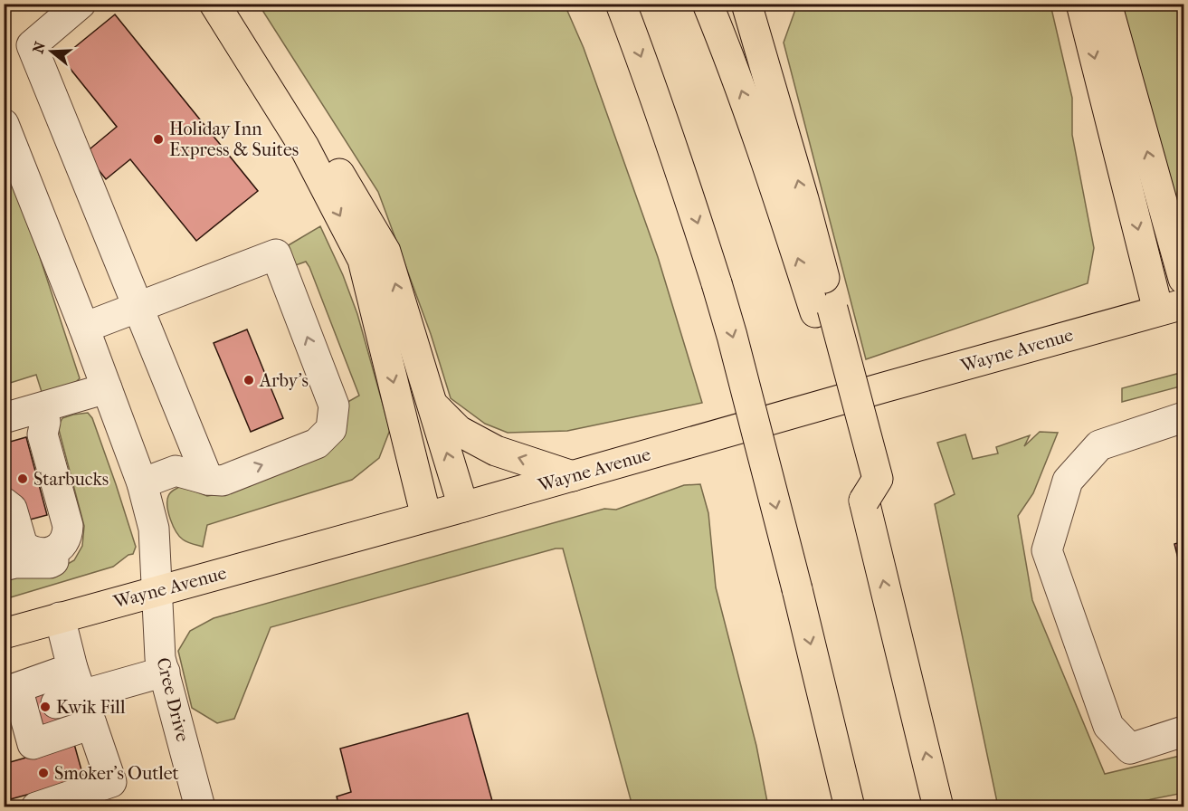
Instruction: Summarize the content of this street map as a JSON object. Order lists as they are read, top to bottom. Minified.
{"streets":{"main road":["Wayne Avenue"],"street":["Cree Drive"]},"crossings":[["Wayne Avenue","Cree Drive"]],"places":["Holiday Inn Express & Suites","Arby's","Starbucks","Kwik Fill","Smoker's Outlet"],"north":"left"}
